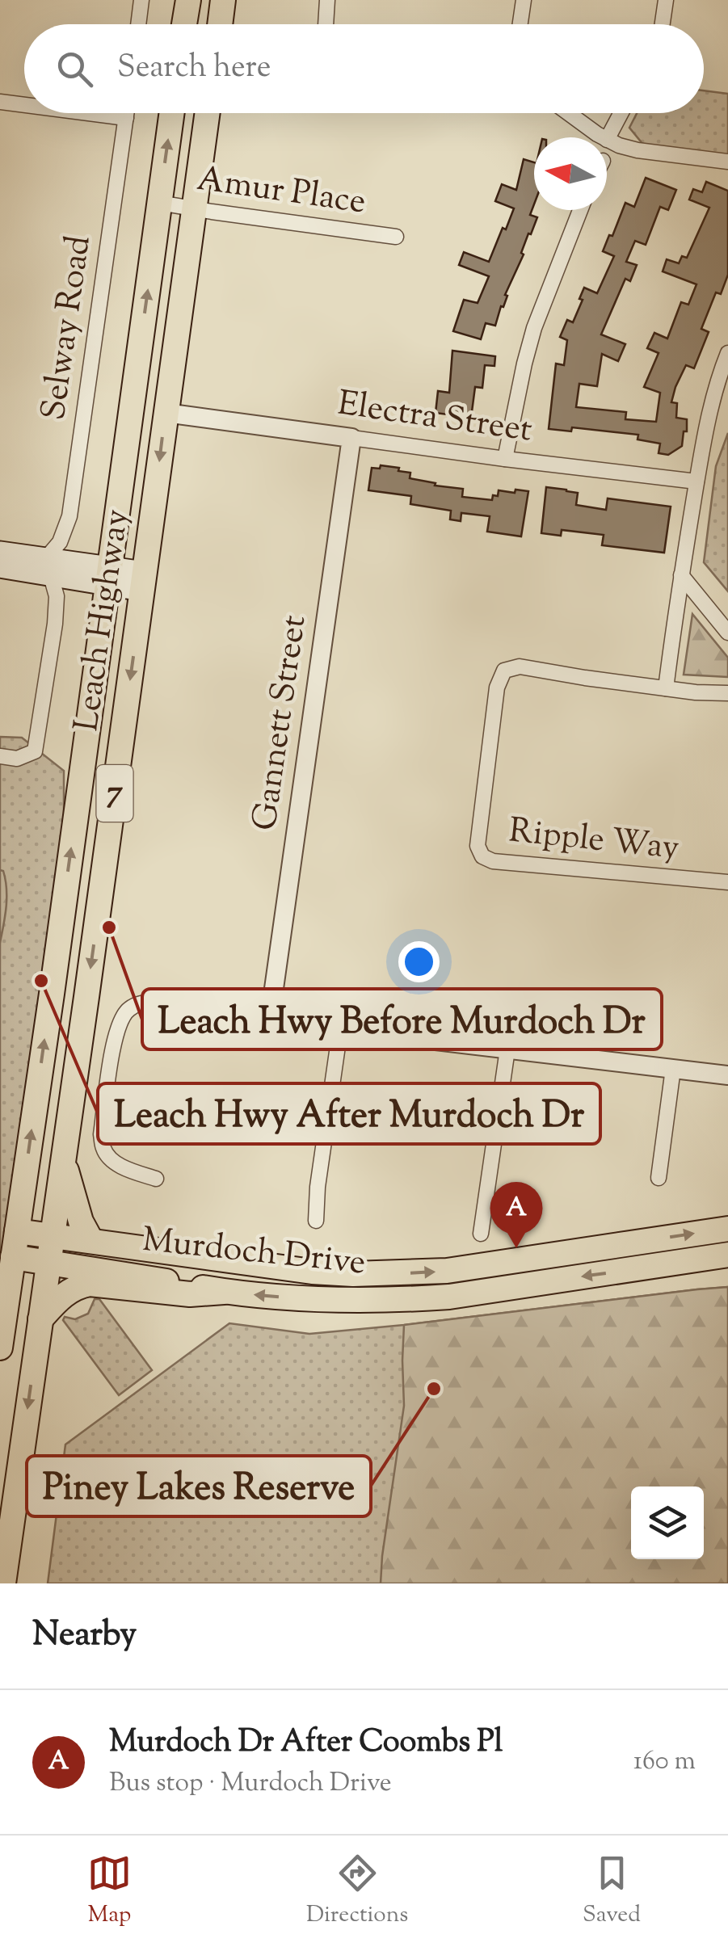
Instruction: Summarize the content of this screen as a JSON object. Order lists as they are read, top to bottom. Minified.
{"streets":{"main road":["Leach Highway","7","Murdoch Drive"],"street":["Amur Place","Selway Road","Electra Street","Gannett Street","Ripple Way"]},"crossings":[["Amur Place","Leach Highway"],["Electra Street","Leach Highway"],["Electra Street","Gannett Street"],["Leach Highway","Murdoch Drive"]],"places":["Leach Hwy Before Murdoch Dr","Leach Hwy After Murdoch Dr","Piney Lakes Reserve"],"north":"left","page":{"search":"Search here","pins":"A","heading":"Nearby","list":[{"mark":"A","name":"Murdoch Dr After Coombs Pl","note":"Bus stop · Murdoch Drive","value":"160 m"}],"nav":["Map","Directions","Saved"]}}
